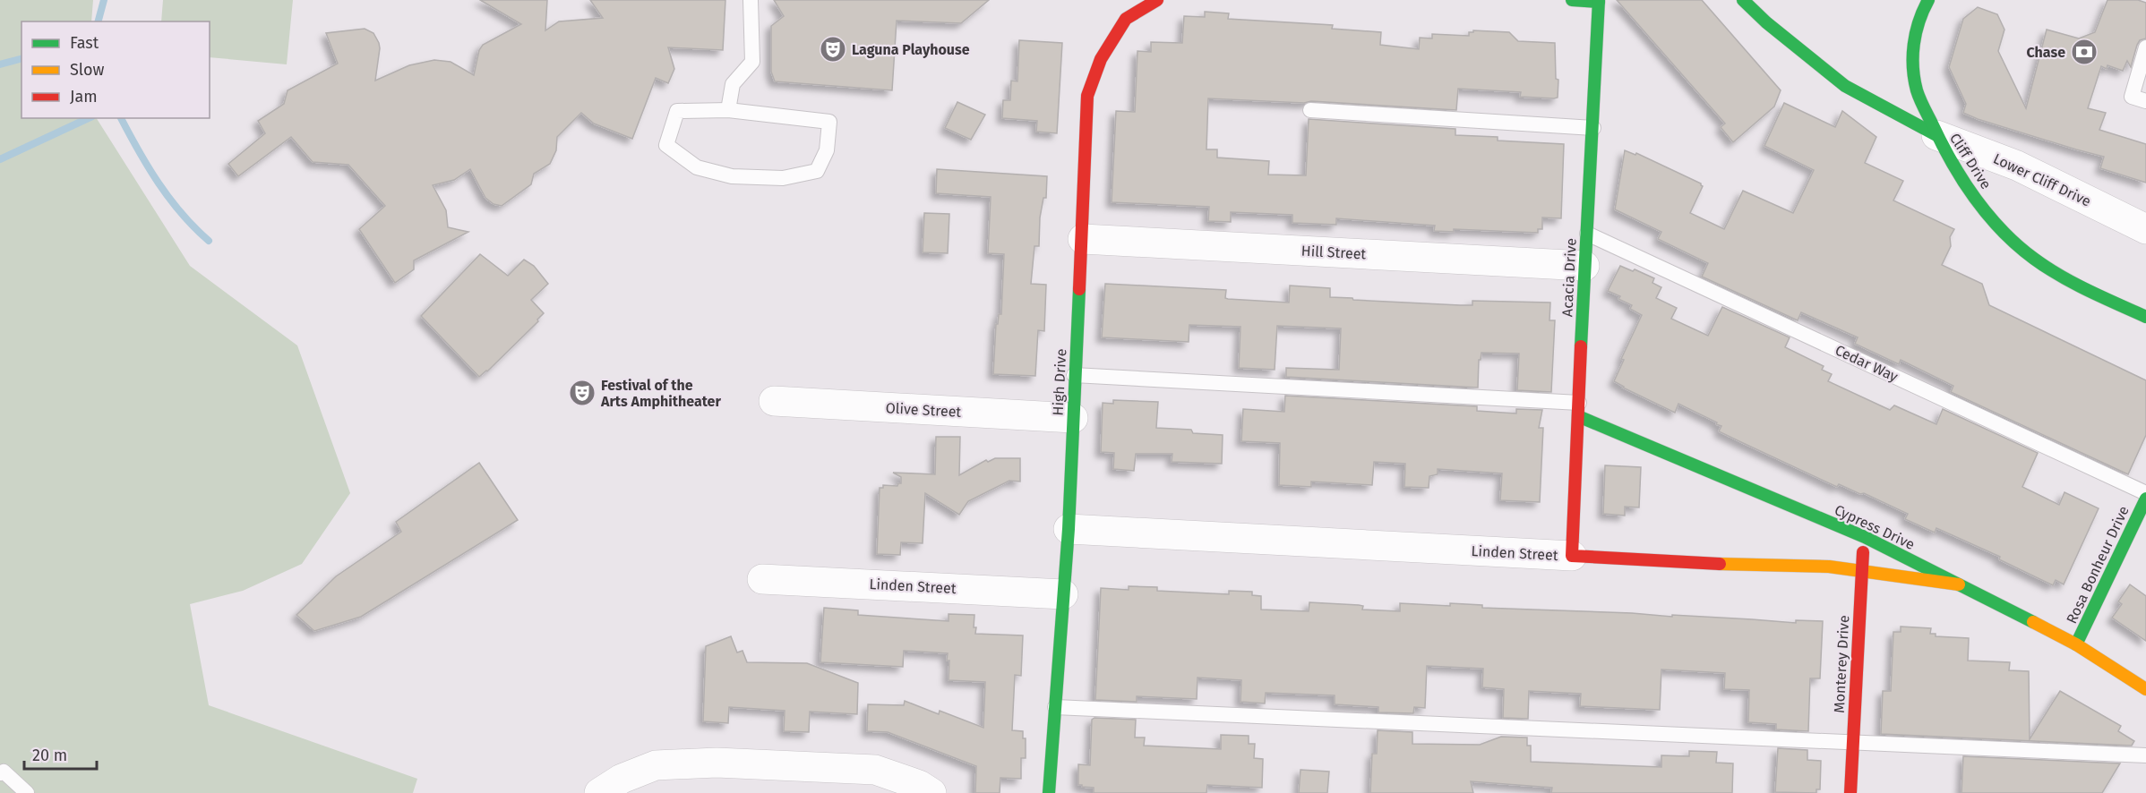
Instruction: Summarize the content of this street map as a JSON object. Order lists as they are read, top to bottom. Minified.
{"streets":{"street":["Cliff Drive","Lower Cliff Drive","Hill Street","Acacia Drive","High Drive","Olive Street","Cypress Drive","Linden Street","Rosa Bonheur Drive","Monterey Drive"],"lane":["Cedar Way"]},"crossings":[["Cliff Drive","Lower Cliff Drive"],["Hill Street","Acacia Drive"],["Hill Street","High Drive"],["Acacia Drive","Cedar Way"],["Acacia Drive","Cypress Drive"],["Acacia Drive","Linden Street"],["High Drive","Olive Street"],["High Drive","Linden Street"],["Cypress Drive","Linden Street"],["Cypress Drive","Rosa Bonheur Drive"],["Cypress Drive","Monterey Drive"],["Linden Street","Monterey Drive"]],"places":{"theatre":["Laguna Playhouse","Festival of the Arts Amphitheater"],"bank":["Chase"]},"legend":["Fast","Slow","Jam"],"scale_bar":"20 m"}
